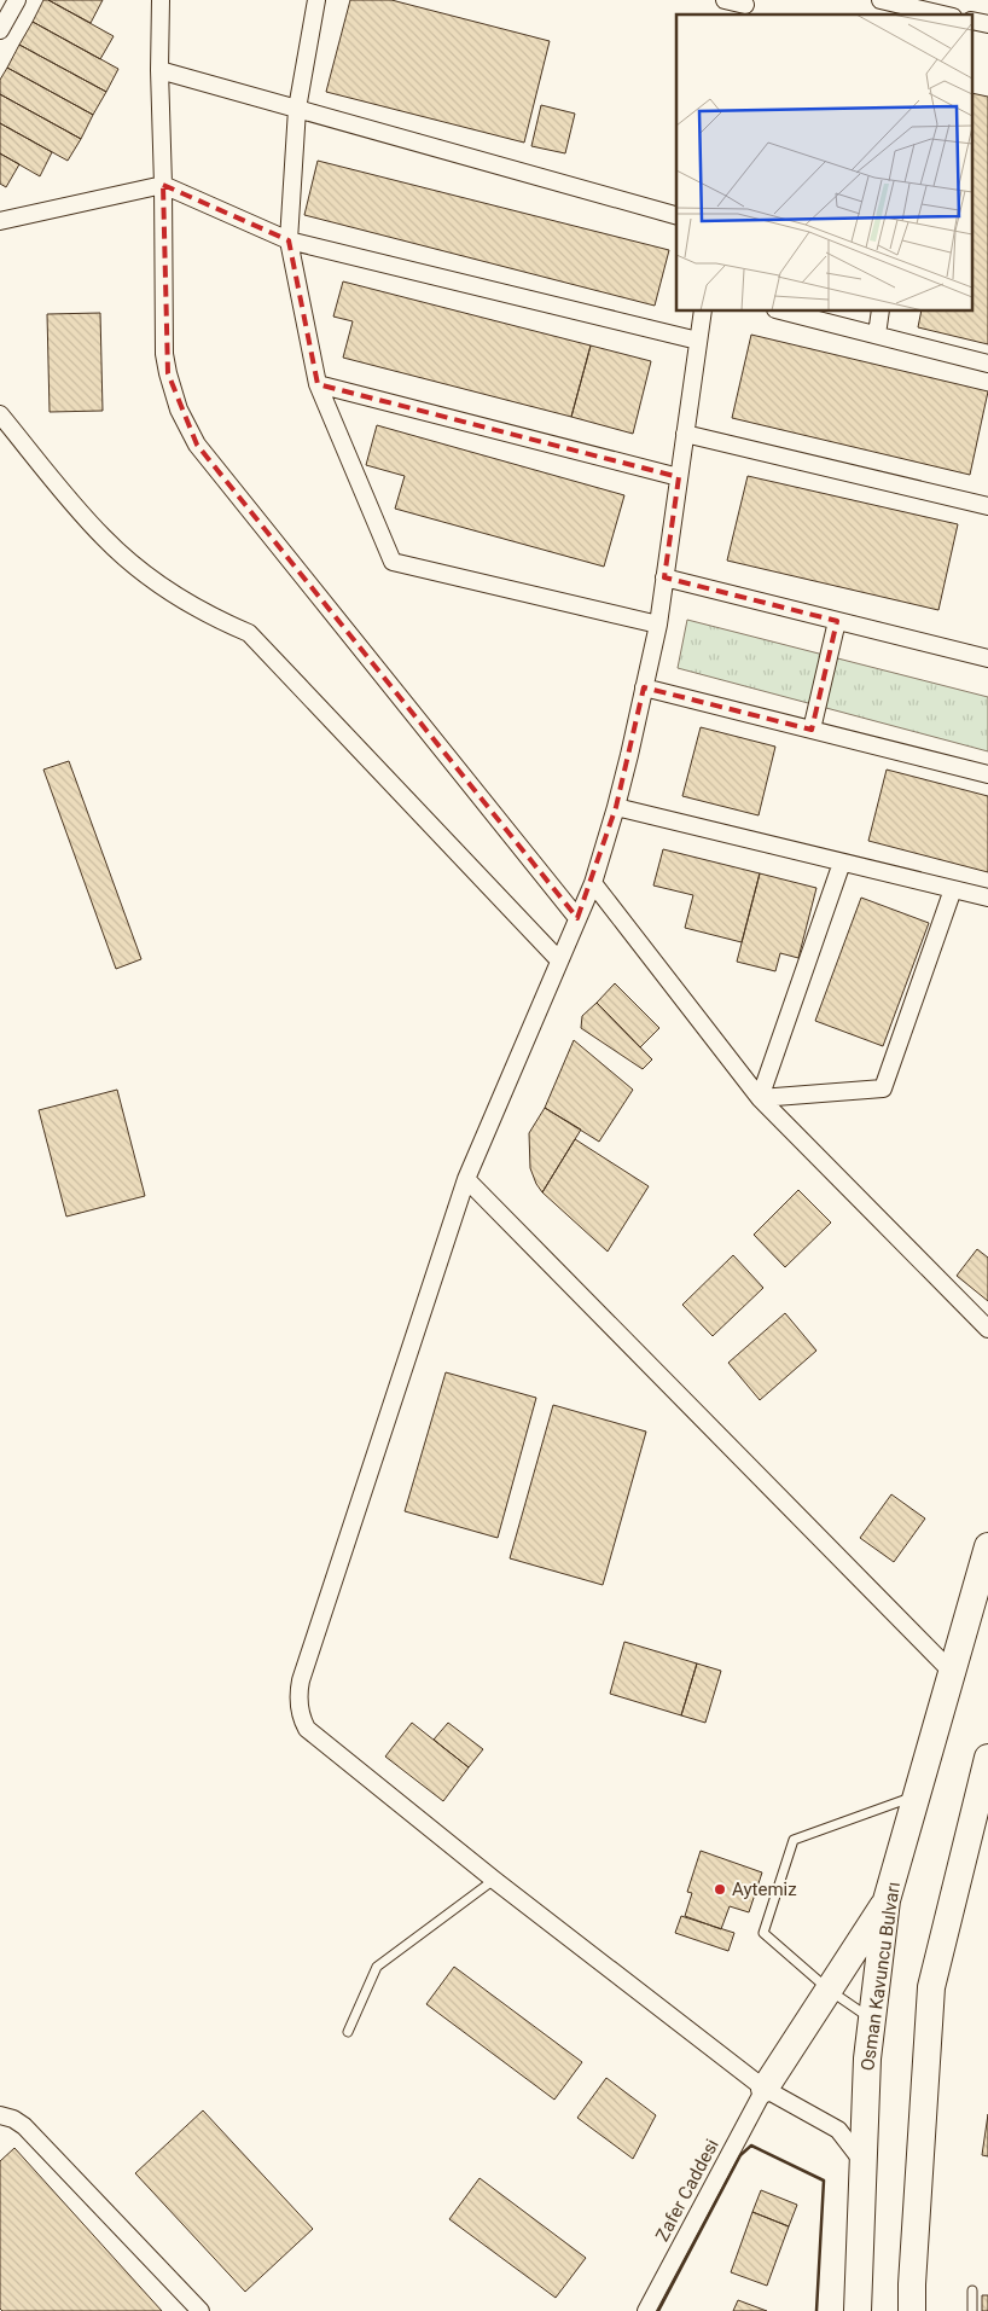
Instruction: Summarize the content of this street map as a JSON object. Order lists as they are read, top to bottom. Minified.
{"streets":{"highway":["Osman Kavuncu Bulvarı"],"street":["Zafer Caddesi"]},"places":["Aytemiz"]}
